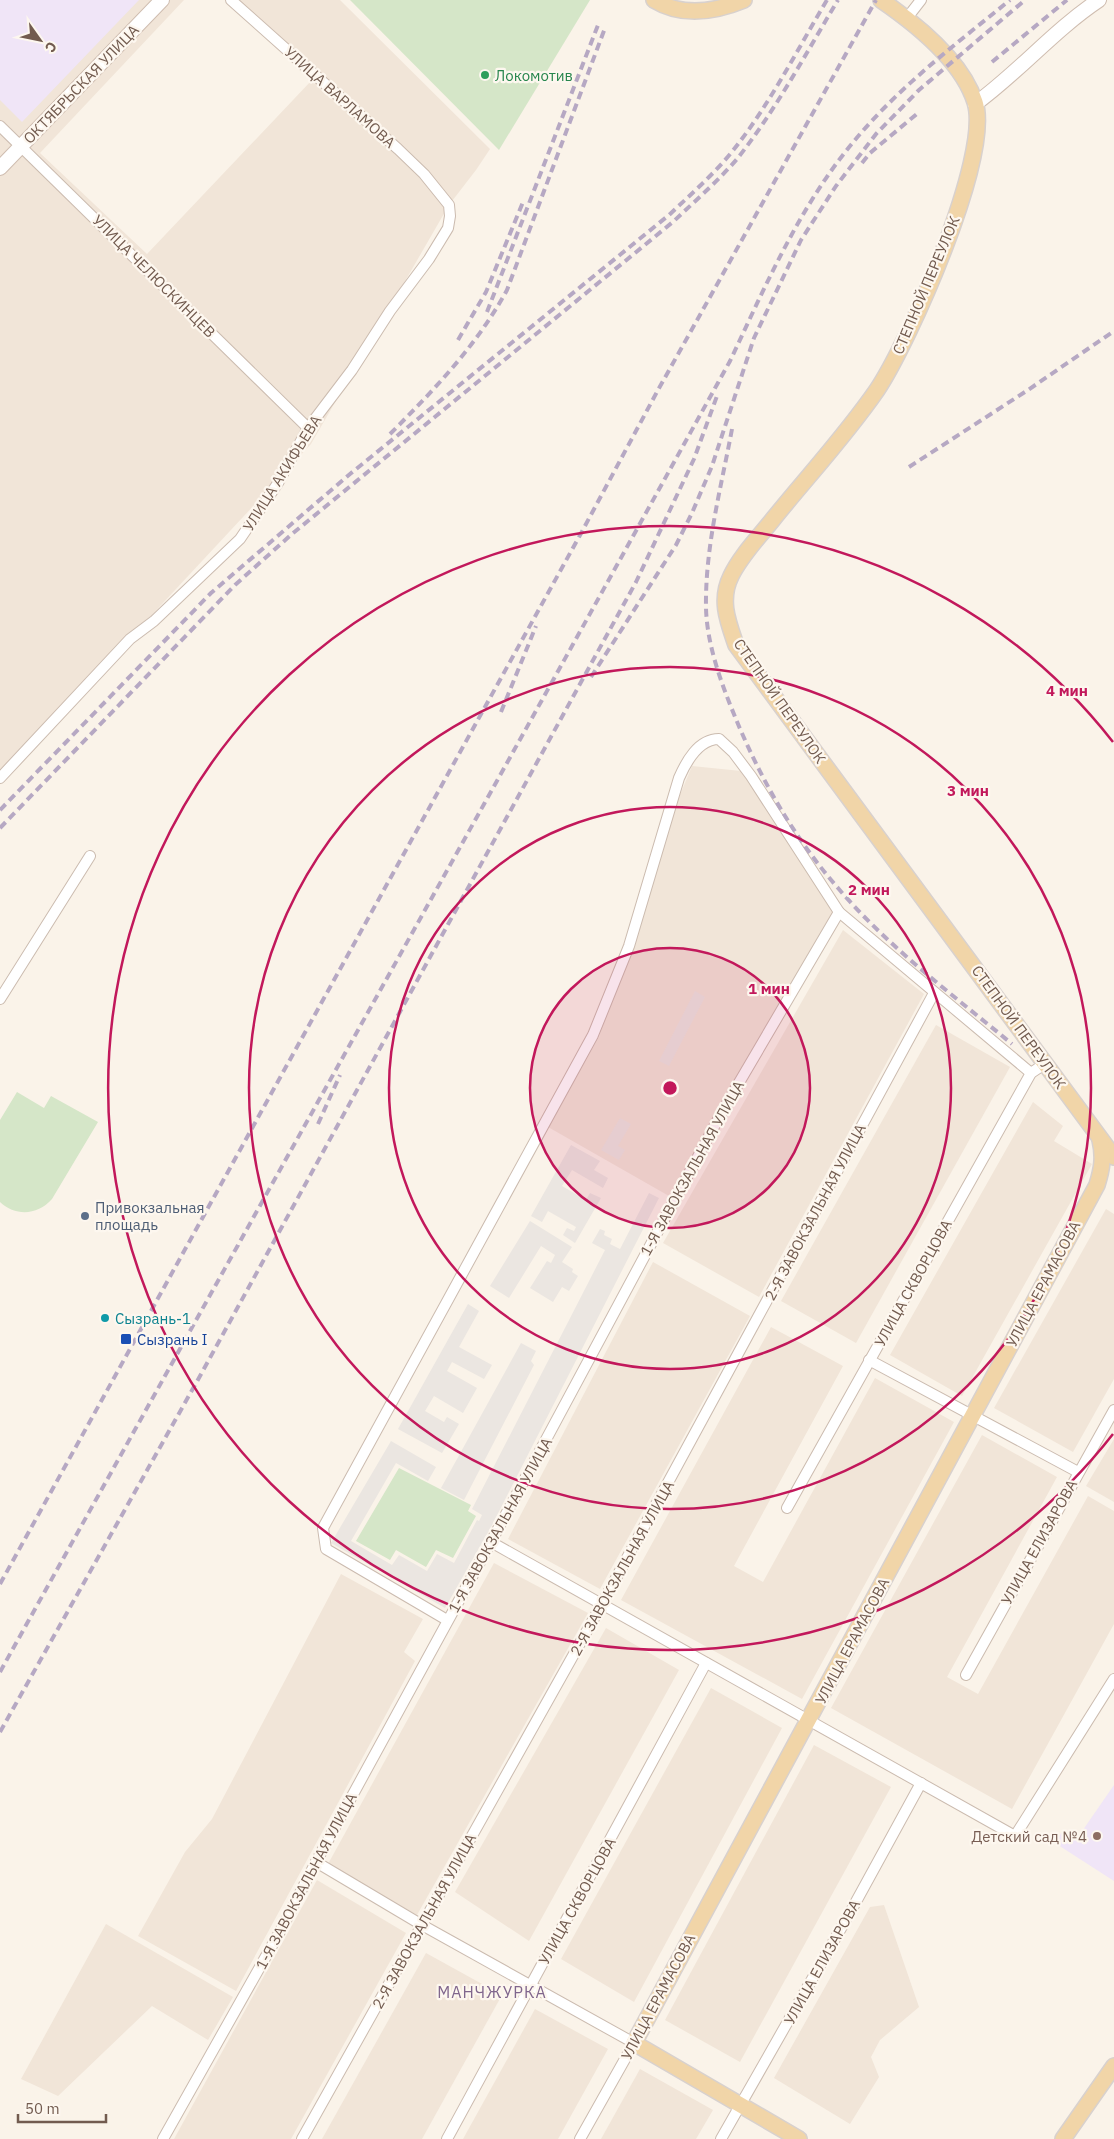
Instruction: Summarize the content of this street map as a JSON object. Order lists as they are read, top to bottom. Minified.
{"streets":{"main road":["ОКТЯБРЬСКАЯ УЛИЦА","СТЕПНОЙ ПЕРЕУЛОК","УЛИЦА ЕРАМАСОВА"],"street":["УЛИЦА ВАРЛАМОВА","УЛИЦА ЧЕЛЮСКИНЦЕВ","УЛИЦА АКИФЬЕВА","1-Я ЗАВОКЗАЛЬНАЯ УЛИЦА","2-Я ЗАВОКЗАЛЬНАЯ УЛИЦА","УЛИЦА СКВОРЦОВА","УЛИЦА ЕЛИЗАРОВА"]},"crossings":[["ОКТЯБРЬСКАЯ УЛИЦА","УЛИЦА ЧЕЛЮСКИНЦЕВ"],["УЛИЦА ВАРЛАМОВА","УЛИЦА АКИФЬЕВА"],["УЛИЦА ЧЕЛЮСКИНЦЕВ","УЛИЦА АКИФЬЕВА"],["СТЕПНОЙ ПЕРЕУЛОК","УЛИЦА СКВОРЦОВА"],["СТЕПНОЙ ПЕРЕУЛОК","УЛИЦА ЕРАМАСОВА"]],"districts":["МАНЧЖУРКА"],"places":{"other":["Локомотив","Привокзальная площадь","Сызрань-1","Детский сад №4"],"transit":["Сызрань I"]},"scale_bar":"50 m","north":"bottom right","rings":["4 мин","3 мин","2 мин","1 мин"]}
